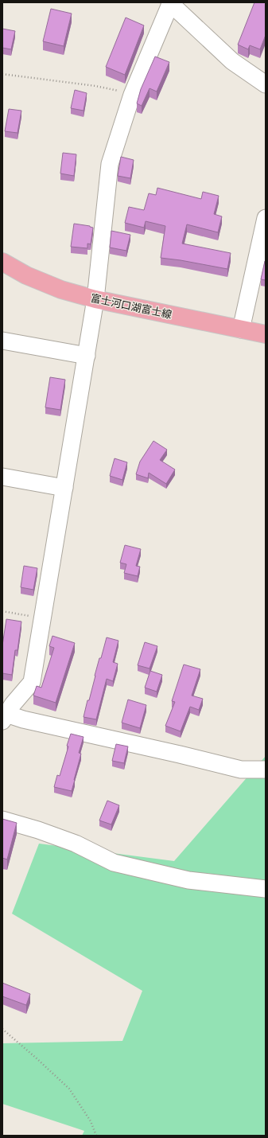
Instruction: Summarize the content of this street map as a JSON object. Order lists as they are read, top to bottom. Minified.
{"streets":{"main road":["富士河口湖富士線"]}}
